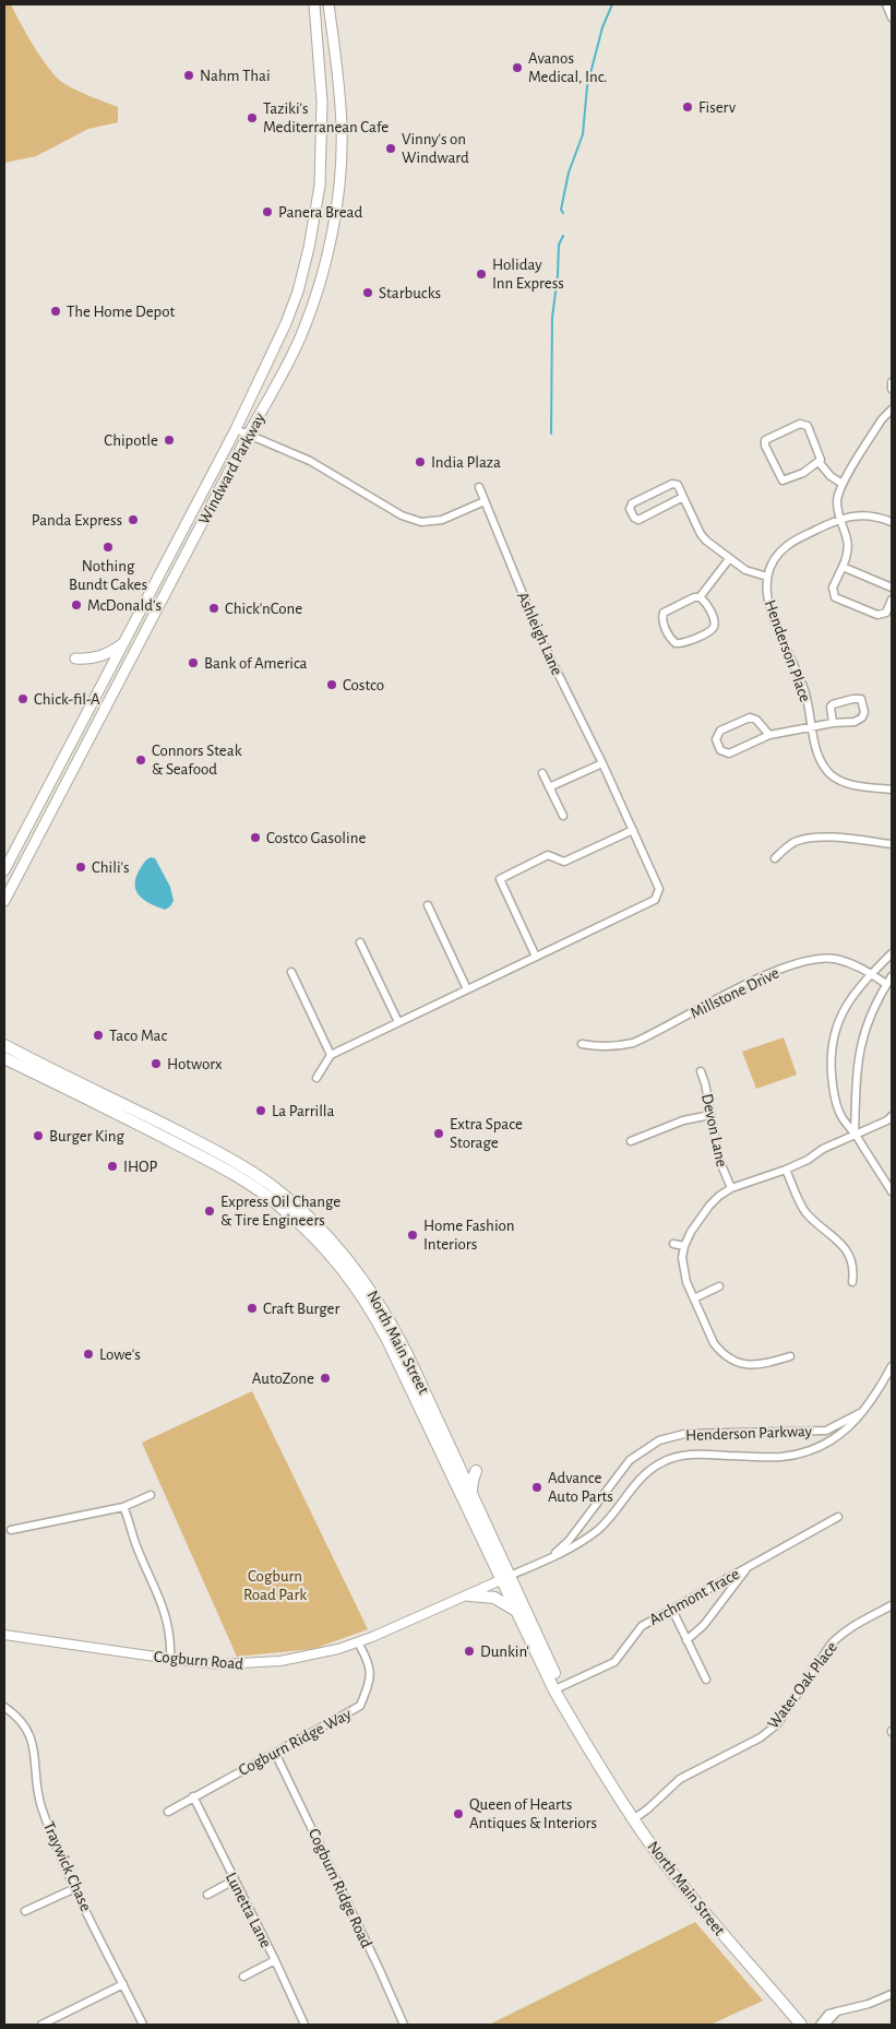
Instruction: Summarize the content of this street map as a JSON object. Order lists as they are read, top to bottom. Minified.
{"streets":{"main road":["Windward Parkway","North Main Street"],"street":["Ashleigh Lane","Henderson Place","Millstone Drive","Devon Lane","Henderson Parkway","Archmont Trace","Cogburn Road","Water Oak Place","Cogburn Ridge Way","Traywick Chase","Cogburn Ridge Road","Lunetta Lane"]},"crossings":[["North Main Street","Henderson Parkway"],["North Main Street","Archmont Trace"],["North Main Street","Cogburn Road"],["North Main Street","Water Oak Place"],["Henderson Parkway","Cogburn Road"],["Cogburn Road","Cogburn Ridge Way"],["Cogburn Ridge Way","Cogburn Ridge Road"],["Cogburn Ridge Way","Lunetta Lane"]],"parks":["Cogburn Road Park"],"places":["Avanos Medical, Inc.","Nahm Thai","Fiserv","Taziki's Mediterranean Cafe","Vinny's on Windward","Panera Bread","Holiday Inn Express","Starbucks","The Home Depot","Chipotle","India Plaza","Panda Express","Nothing Bundt Cakes","McDonald's","Chick'nCone","Bank of America","Costco","Chick-fil-A","Connors Steak & Seafood","Costco Gasoline","Chili's","Taco Mac","Hotworx","La Parrilla","Extra Space Storage","Burger King","IHOP","Express Oil Change & Tire Engineers","Home Fashion Interiors","Craft Burger","Lowe's","AutoZone","Advance Auto Parts","Dunkin'","Queen of Hearts Antiques & Interiors"]}
